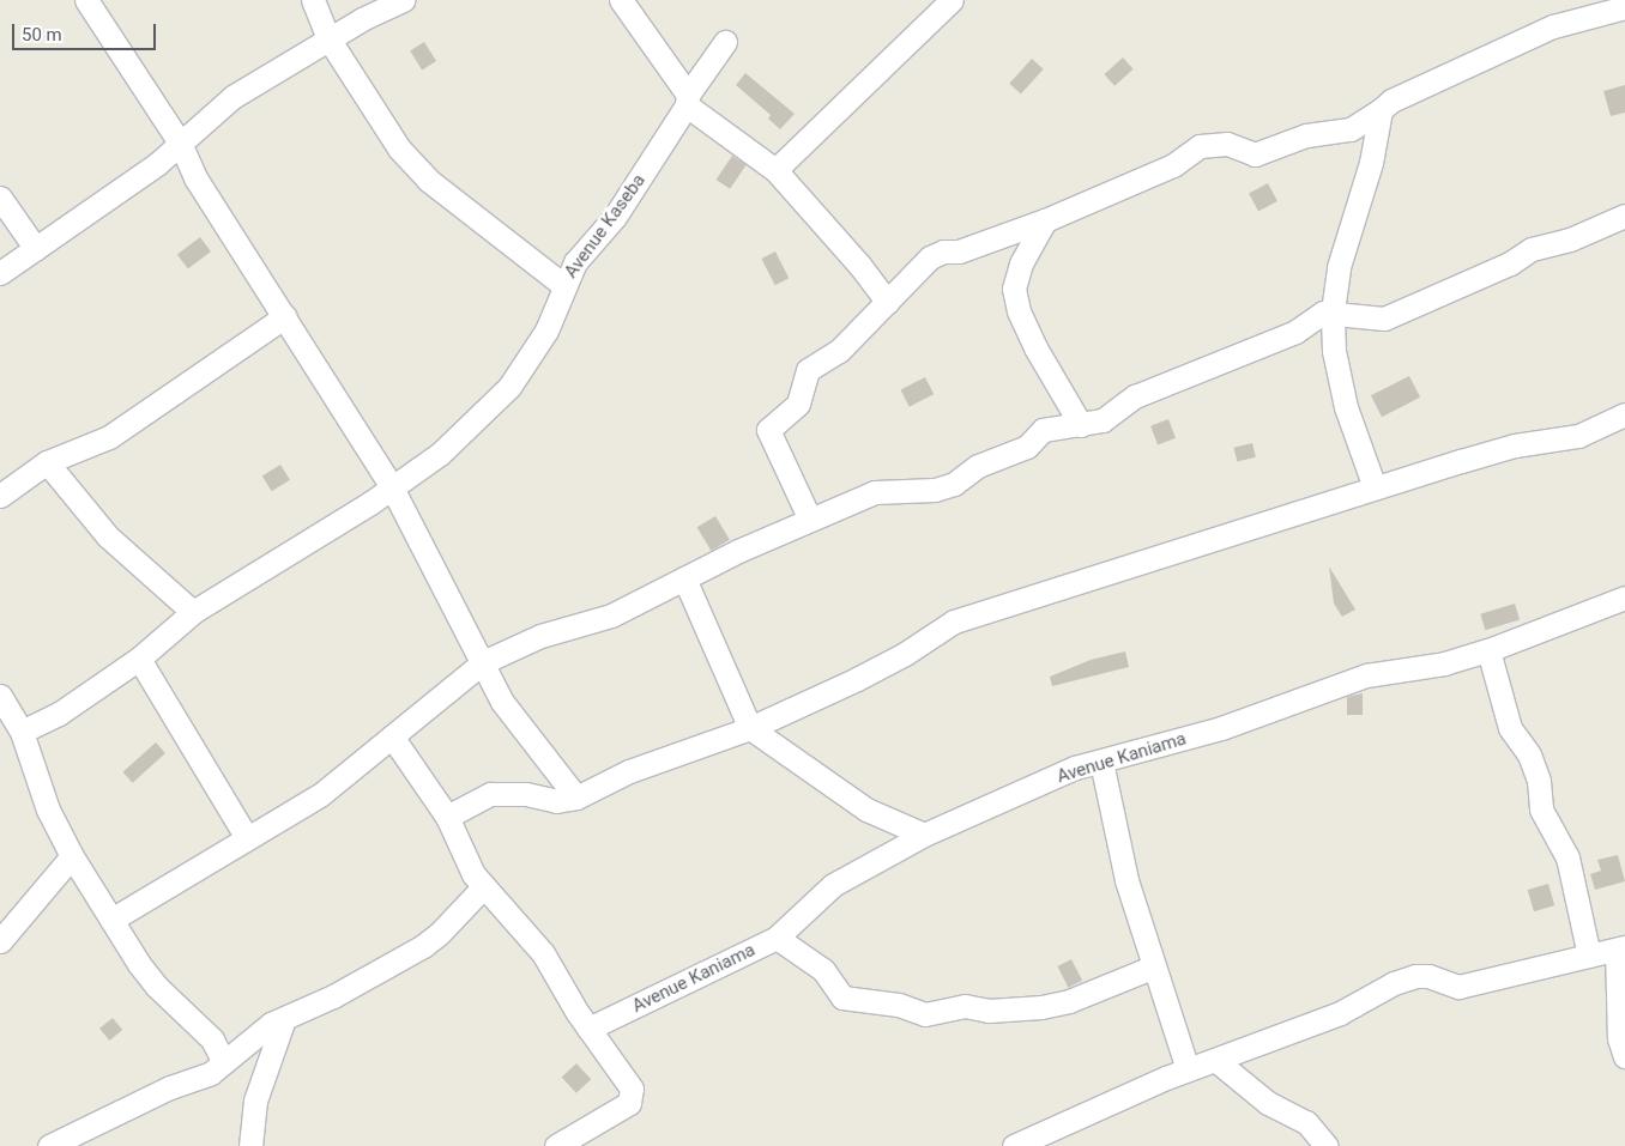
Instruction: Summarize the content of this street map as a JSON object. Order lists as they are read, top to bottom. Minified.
{"streets":{"street":["Avenue Kaseba","Avenue Kaniama"]},"scale_bar":"50 m"}
